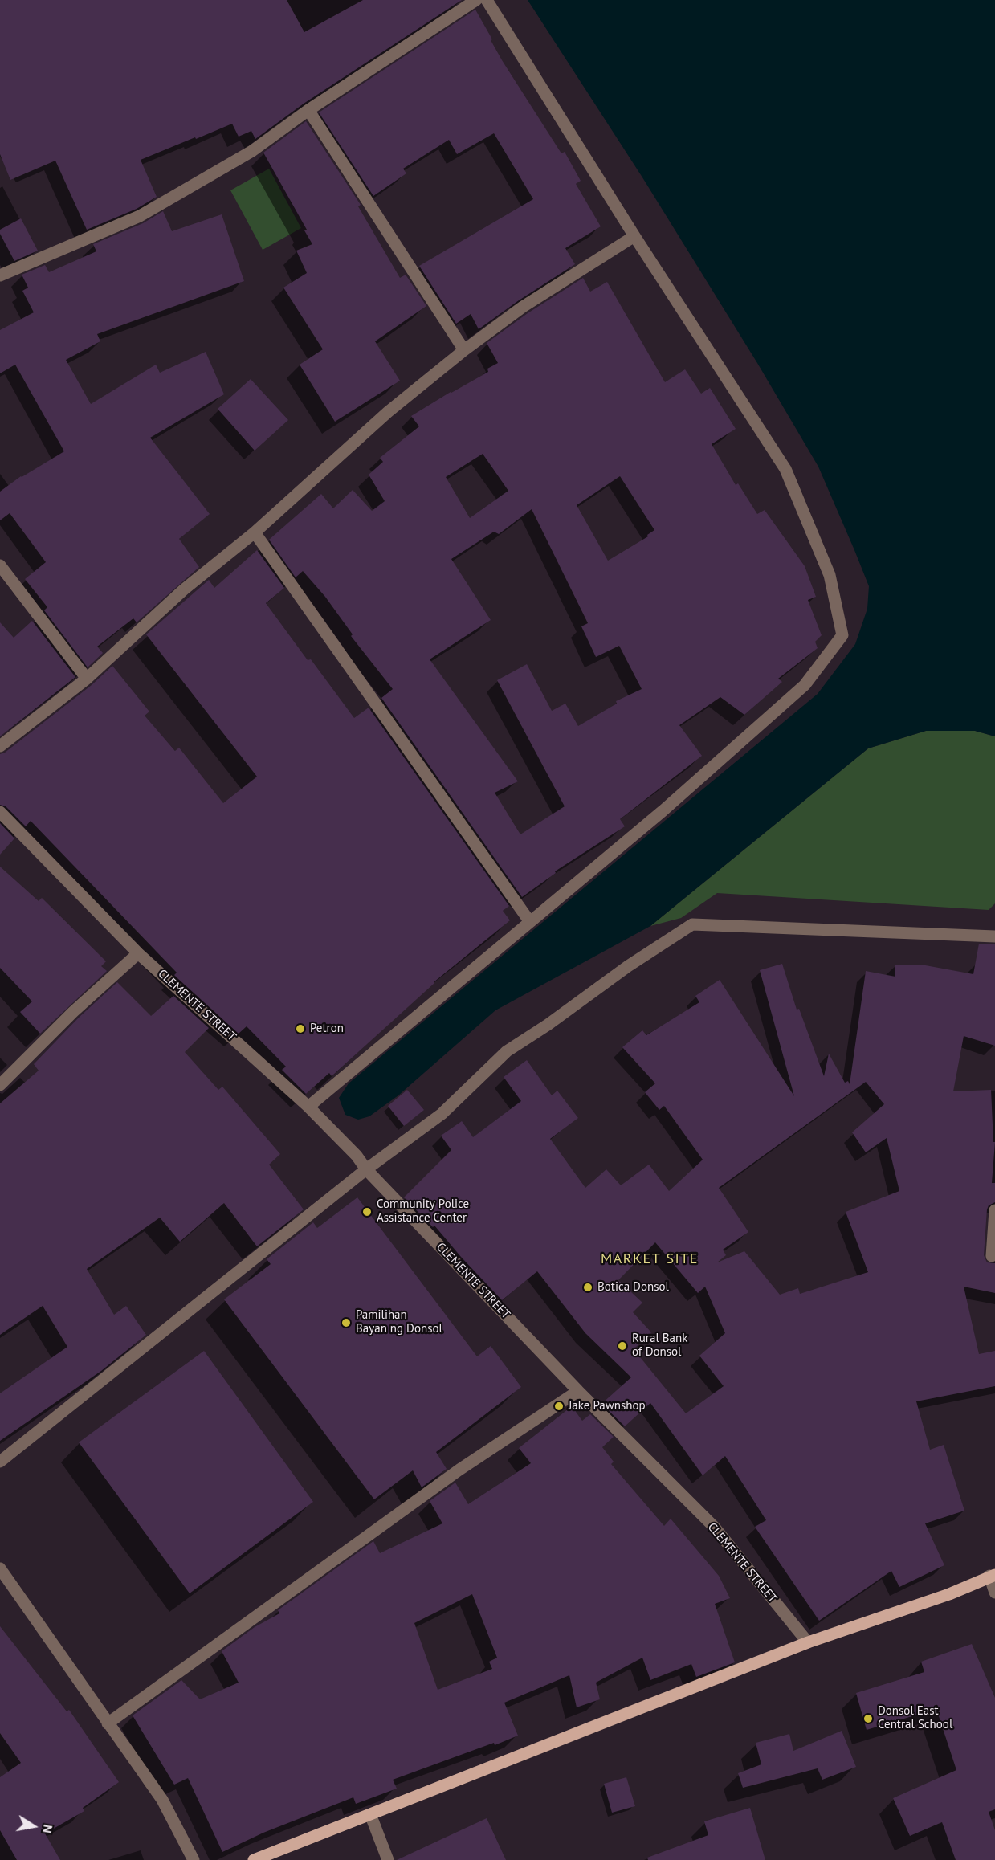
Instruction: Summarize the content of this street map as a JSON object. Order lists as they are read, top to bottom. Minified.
{"streets":{"street":["CLEMENTE STREET"]},"districts":["MARKET SITE"],"places":["Petron","Community Police Assistance Center","Botica Donsol","Pamilihan Bayan ng Donsol","Rural Bank of Donsol","Jake Pawnshop","Donsol East Central School"],"north":"right"}
